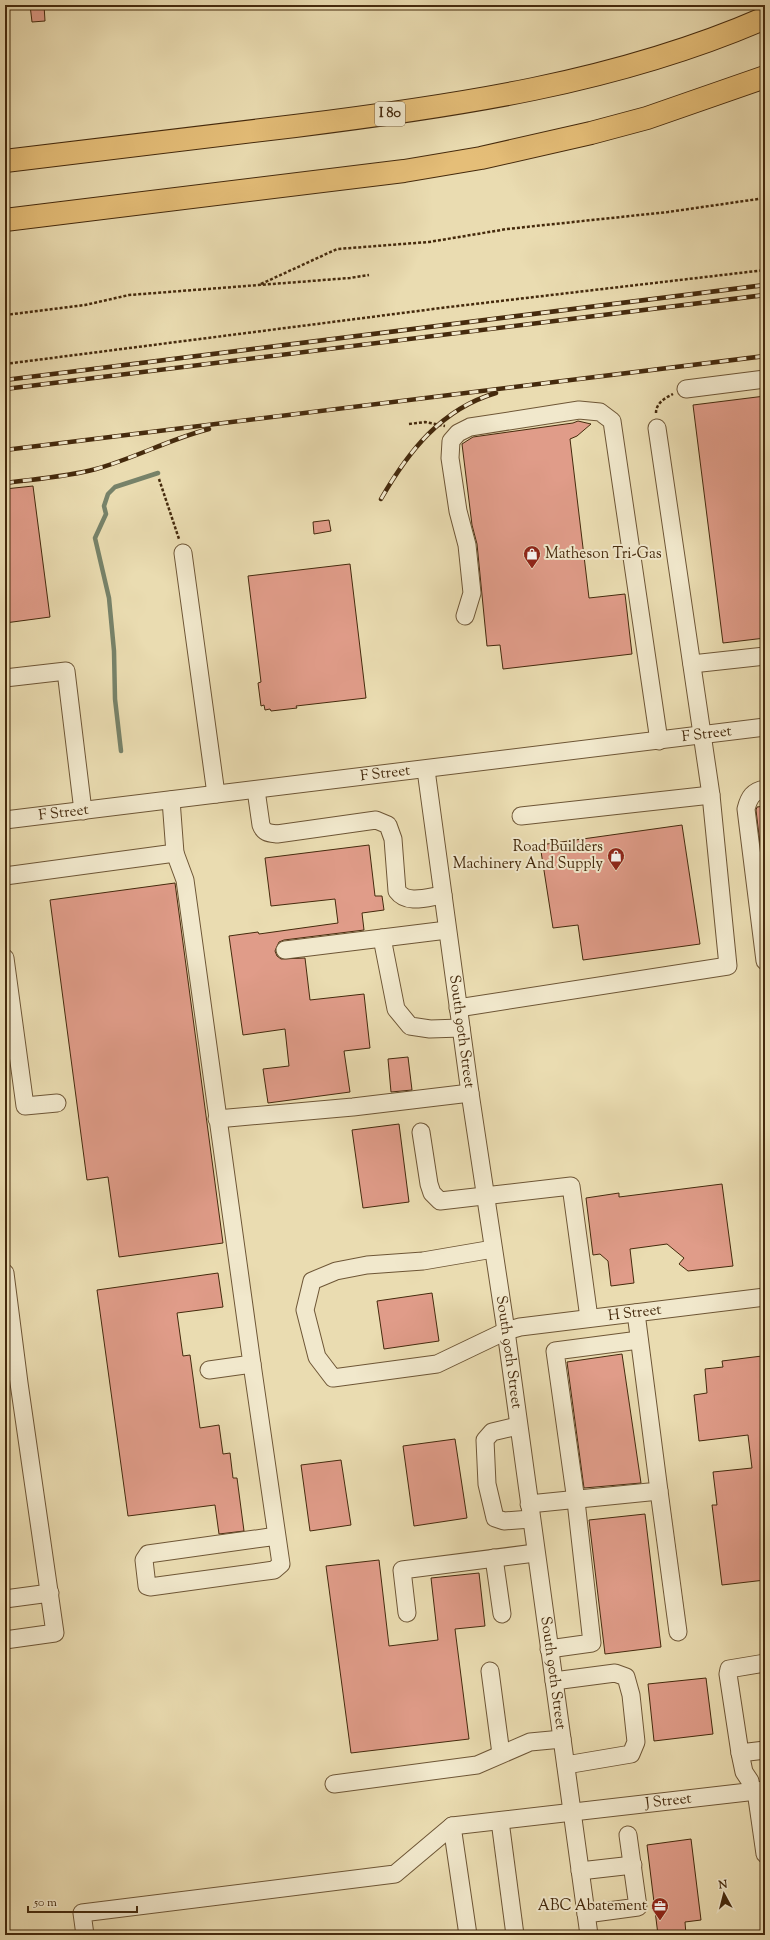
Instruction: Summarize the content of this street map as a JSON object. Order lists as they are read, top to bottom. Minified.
{"streets":{"highway":["I 80"],"street":["F Street","South 90th Street","H Street","J Street"]},"crossings":[["F Street","South 90th Street"],["South 90th Street","H Street"],["South 90th Street","J Street"]],"places":{"shop":["Matheson Tri-Gas","Road Builders Machinery And Supply"],"office":["ABC Abatement"]},"scale_bar":"50 m","north":"top"}
